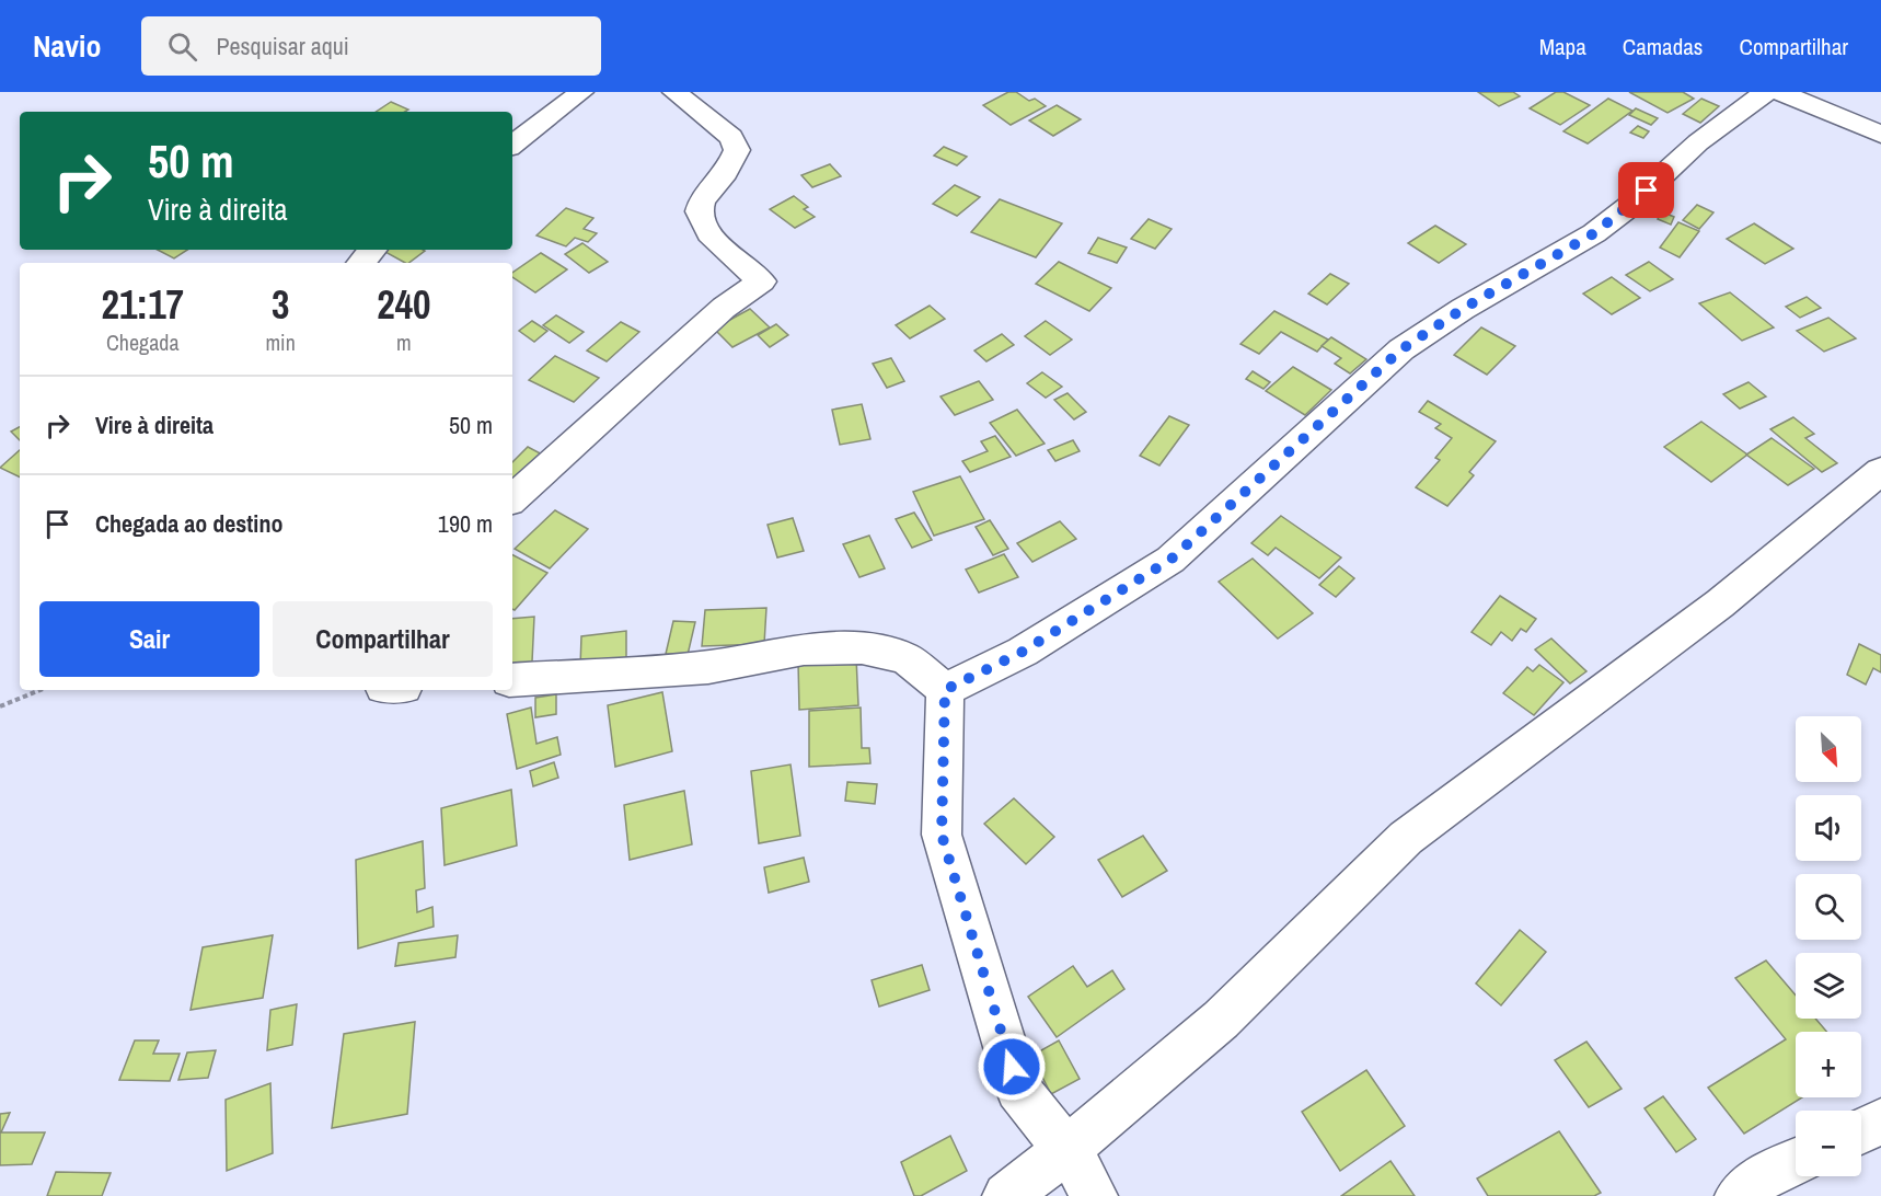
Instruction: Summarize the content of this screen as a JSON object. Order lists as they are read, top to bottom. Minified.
{"north":"bottom right","page":{"header":"Navio","search":"Pesquisar aqui","nav":["Mapa","Camadas","Compartilhar"],"turn":["50 m","Vire à direita"],"eta":["21:17","Chegada","3","min","240","m"],"list":[{"name":"Vire à direita","value":"50 m"},{"name":"Chegada ao destino","value":"190 m"}],"buttons":["Sair","Compartilhar"],"map_buttons":["+","−"]}}
